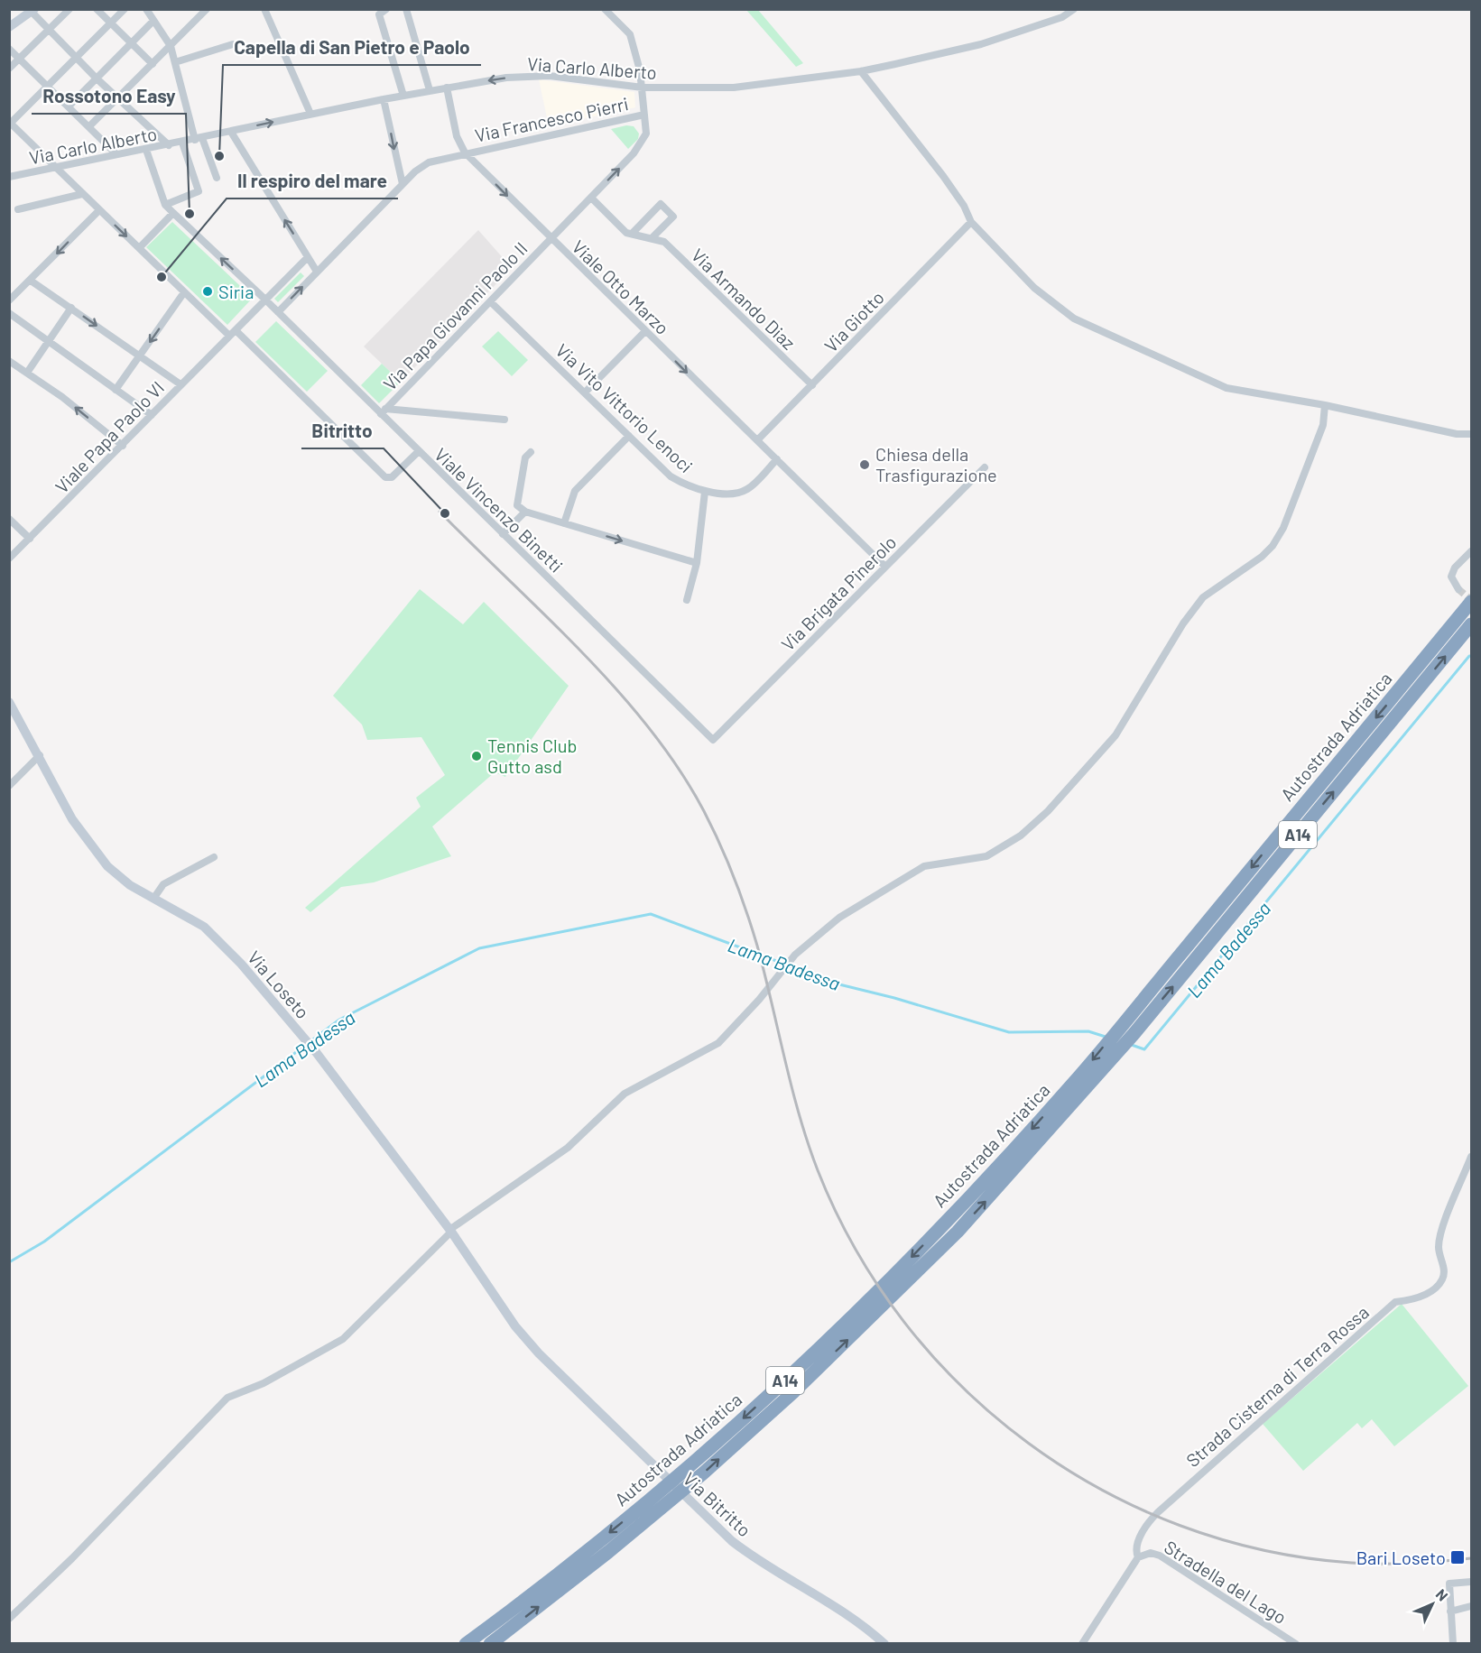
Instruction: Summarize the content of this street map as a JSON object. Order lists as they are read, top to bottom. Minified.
{"streets":{"highway":["Autostrada Adriatica","A14"],"main road":["Via Loseto","Via Bitritto"],"street":["Via Carlo Alberto","Via Francesco Pierri","Viale Otto Marzo","Via Armando Diaz","Via Papa Giovanni Paolo II","Via Giotto","Via Vito Vittorio Lenoci","Viale Papa Paolo VI","Viale Vincenzo Binetti","Via Brigata Pinerolo","Strada Cisterna di Terra Rossa","Stradella del Lago"]},"crossings":[["Via Carlo Alberto","Via Papa Giovanni Paolo II"],["Via Francesco Pierri","Viale Otto Marzo"],["Via Francesco Pierri","Via Papa Giovanni Paolo II"],["Via Francesco Pierri","Viale Vincenzo Binetti"],["Viale Otto Marzo","Via Papa Giovanni Paolo II"],["Viale Otto Marzo","Via Giotto"],["Viale Otto Marzo","Via Vito Vittorio Lenoci"],["Viale Otto Marzo","Via Brigata Pinerolo"],["Via Armando Diaz","Via Papa Giovanni Paolo II"],["Via Armando Diaz","Via Giotto"],["Via Papa Giovanni Paolo II","Via Vito Vittorio Lenoci"],["Via Papa Giovanni Paolo II","Viale Vincenzo Binetti"],["Viale Papa Paolo VI","Viale Vincenzo Binetti"],["Viale Vincenzo Binetti","Via Brigata Pinerolo"],["Via Loseto","Via Bitritto"],["Strada Cisterna di Terra Rossa","Stradella del Lago"]],"one_way":["Viale Otto Marzo"],"water":["Lama Badessa"],"places":{"other":["Capella di San Pietro e Paolo","Rossotono Easy","Il respiro del mare","Siria","Chiesa della Trasfigurazione","Bitritto","Tennis Club Gutto asd"],"transit":["Bari Loseto"]},"north":"top right"}
